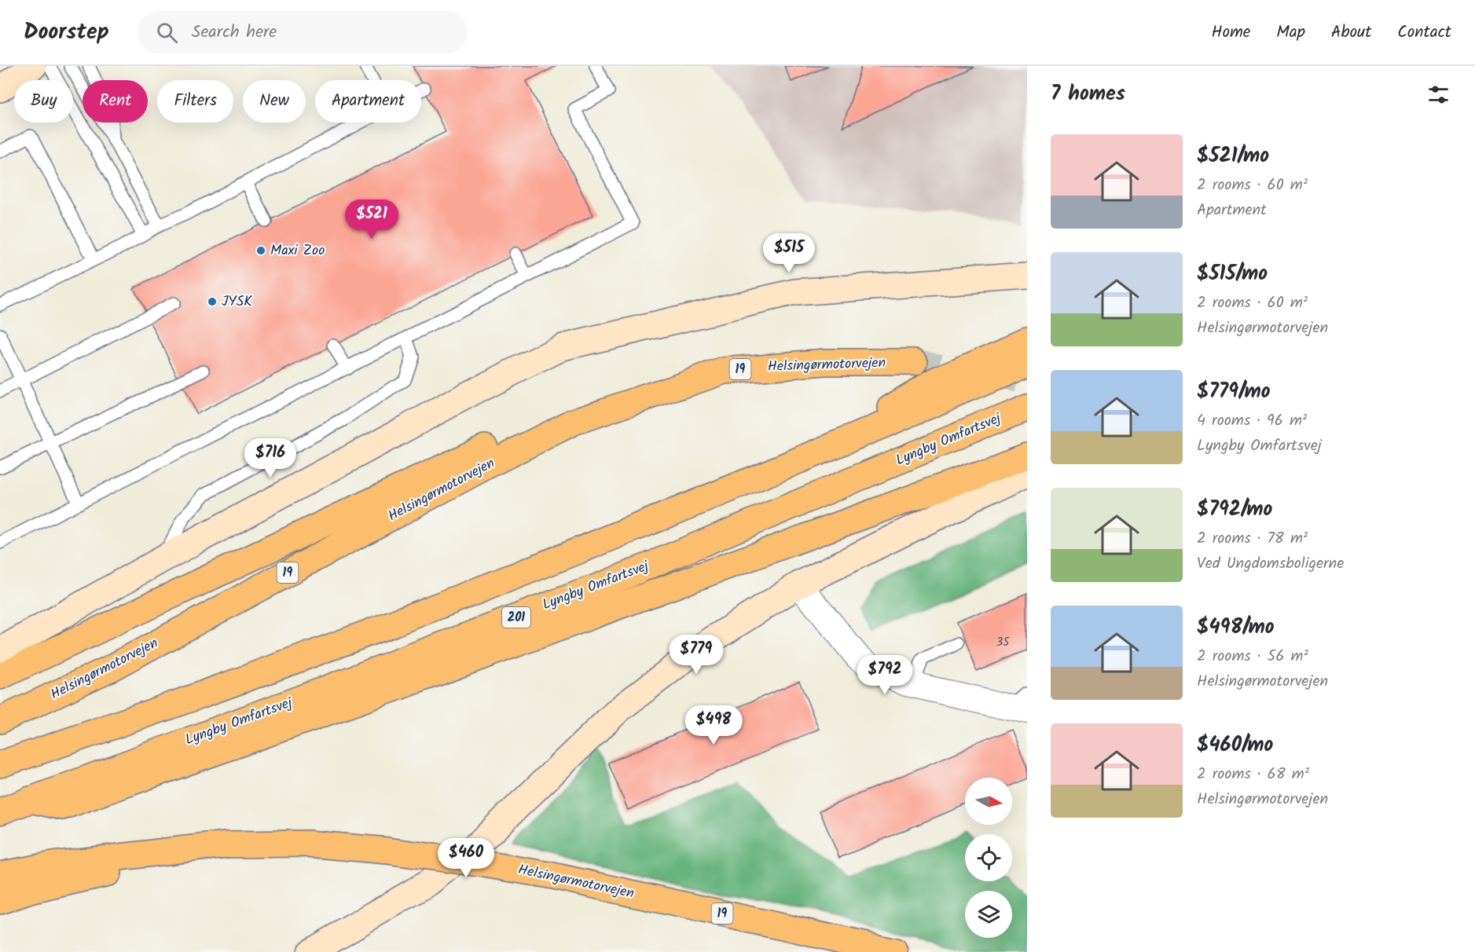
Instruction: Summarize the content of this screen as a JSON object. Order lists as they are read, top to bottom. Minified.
{"streets":{"highway":["Helsingørmotorvejen","19","Lyngby Omfartsvej","201"]},"places":["Maxi Zoo","JYSK"],"house_numbers":["35"],"north":"right","page":{"header":"Doorstep","search":"Search here","nav":["Home","Map","About","Contact"],"heading":"7 homes","chip":["Buy","Rent","Filters","New","Apartment"],"list":[{"name":"$521/mo","note":"2 rooms · 60 m² · Apartment"},{"name":"$515/mo","note":"2 rooms · 60 m² · Helsingørmotorvejen"},{"name":"$779/mo","note":"4 rooms · 96 m² · Lyngby Omfartsvej"},{"name":"$792/mo","note":"2 rooms · 78 m² · Ved Ungdomsboligerne"},{"name":"$498/mo","note":"2 rooms · 56 m² · Helsingørmotorvejen"},{"name":"$460/mo","note":"2 rooms · 68 m² · Helsingørmotorvejen"}],"price":["$521","$515","$716","$779","$792","$498","$460"]}}
